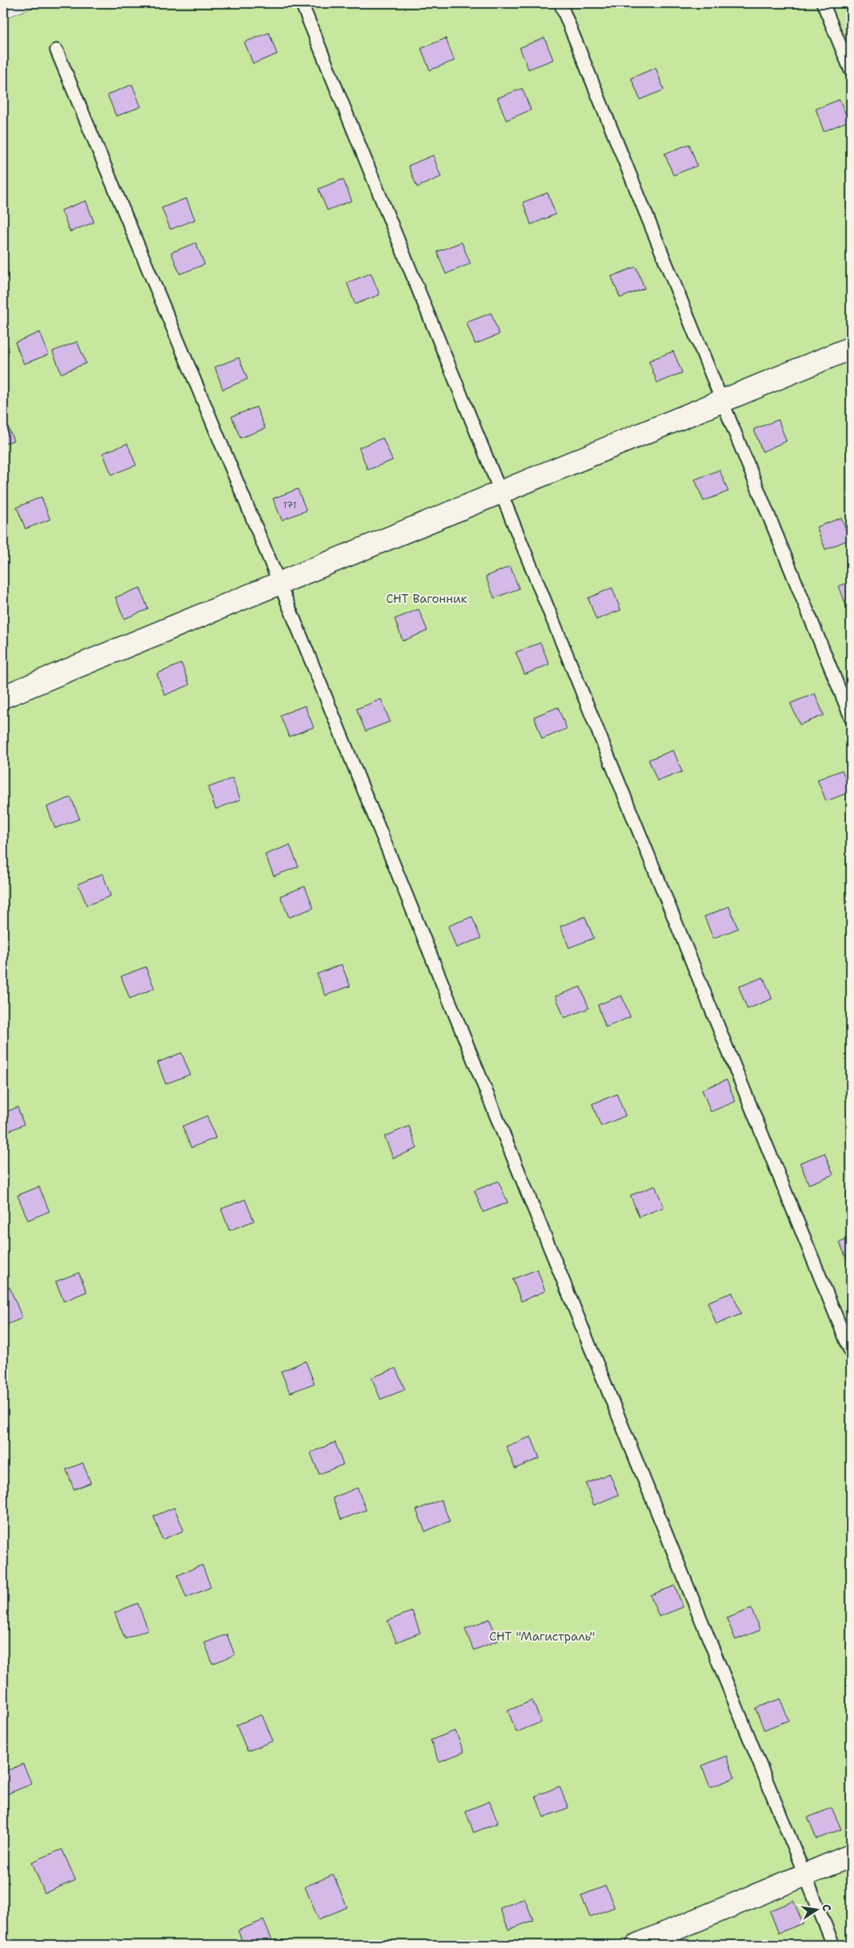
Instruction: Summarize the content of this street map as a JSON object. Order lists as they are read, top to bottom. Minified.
{"parks":["СНТ Вагонник","СНТ \"Магистраль\""],"house_numbers":["171"],"north":"right"}
